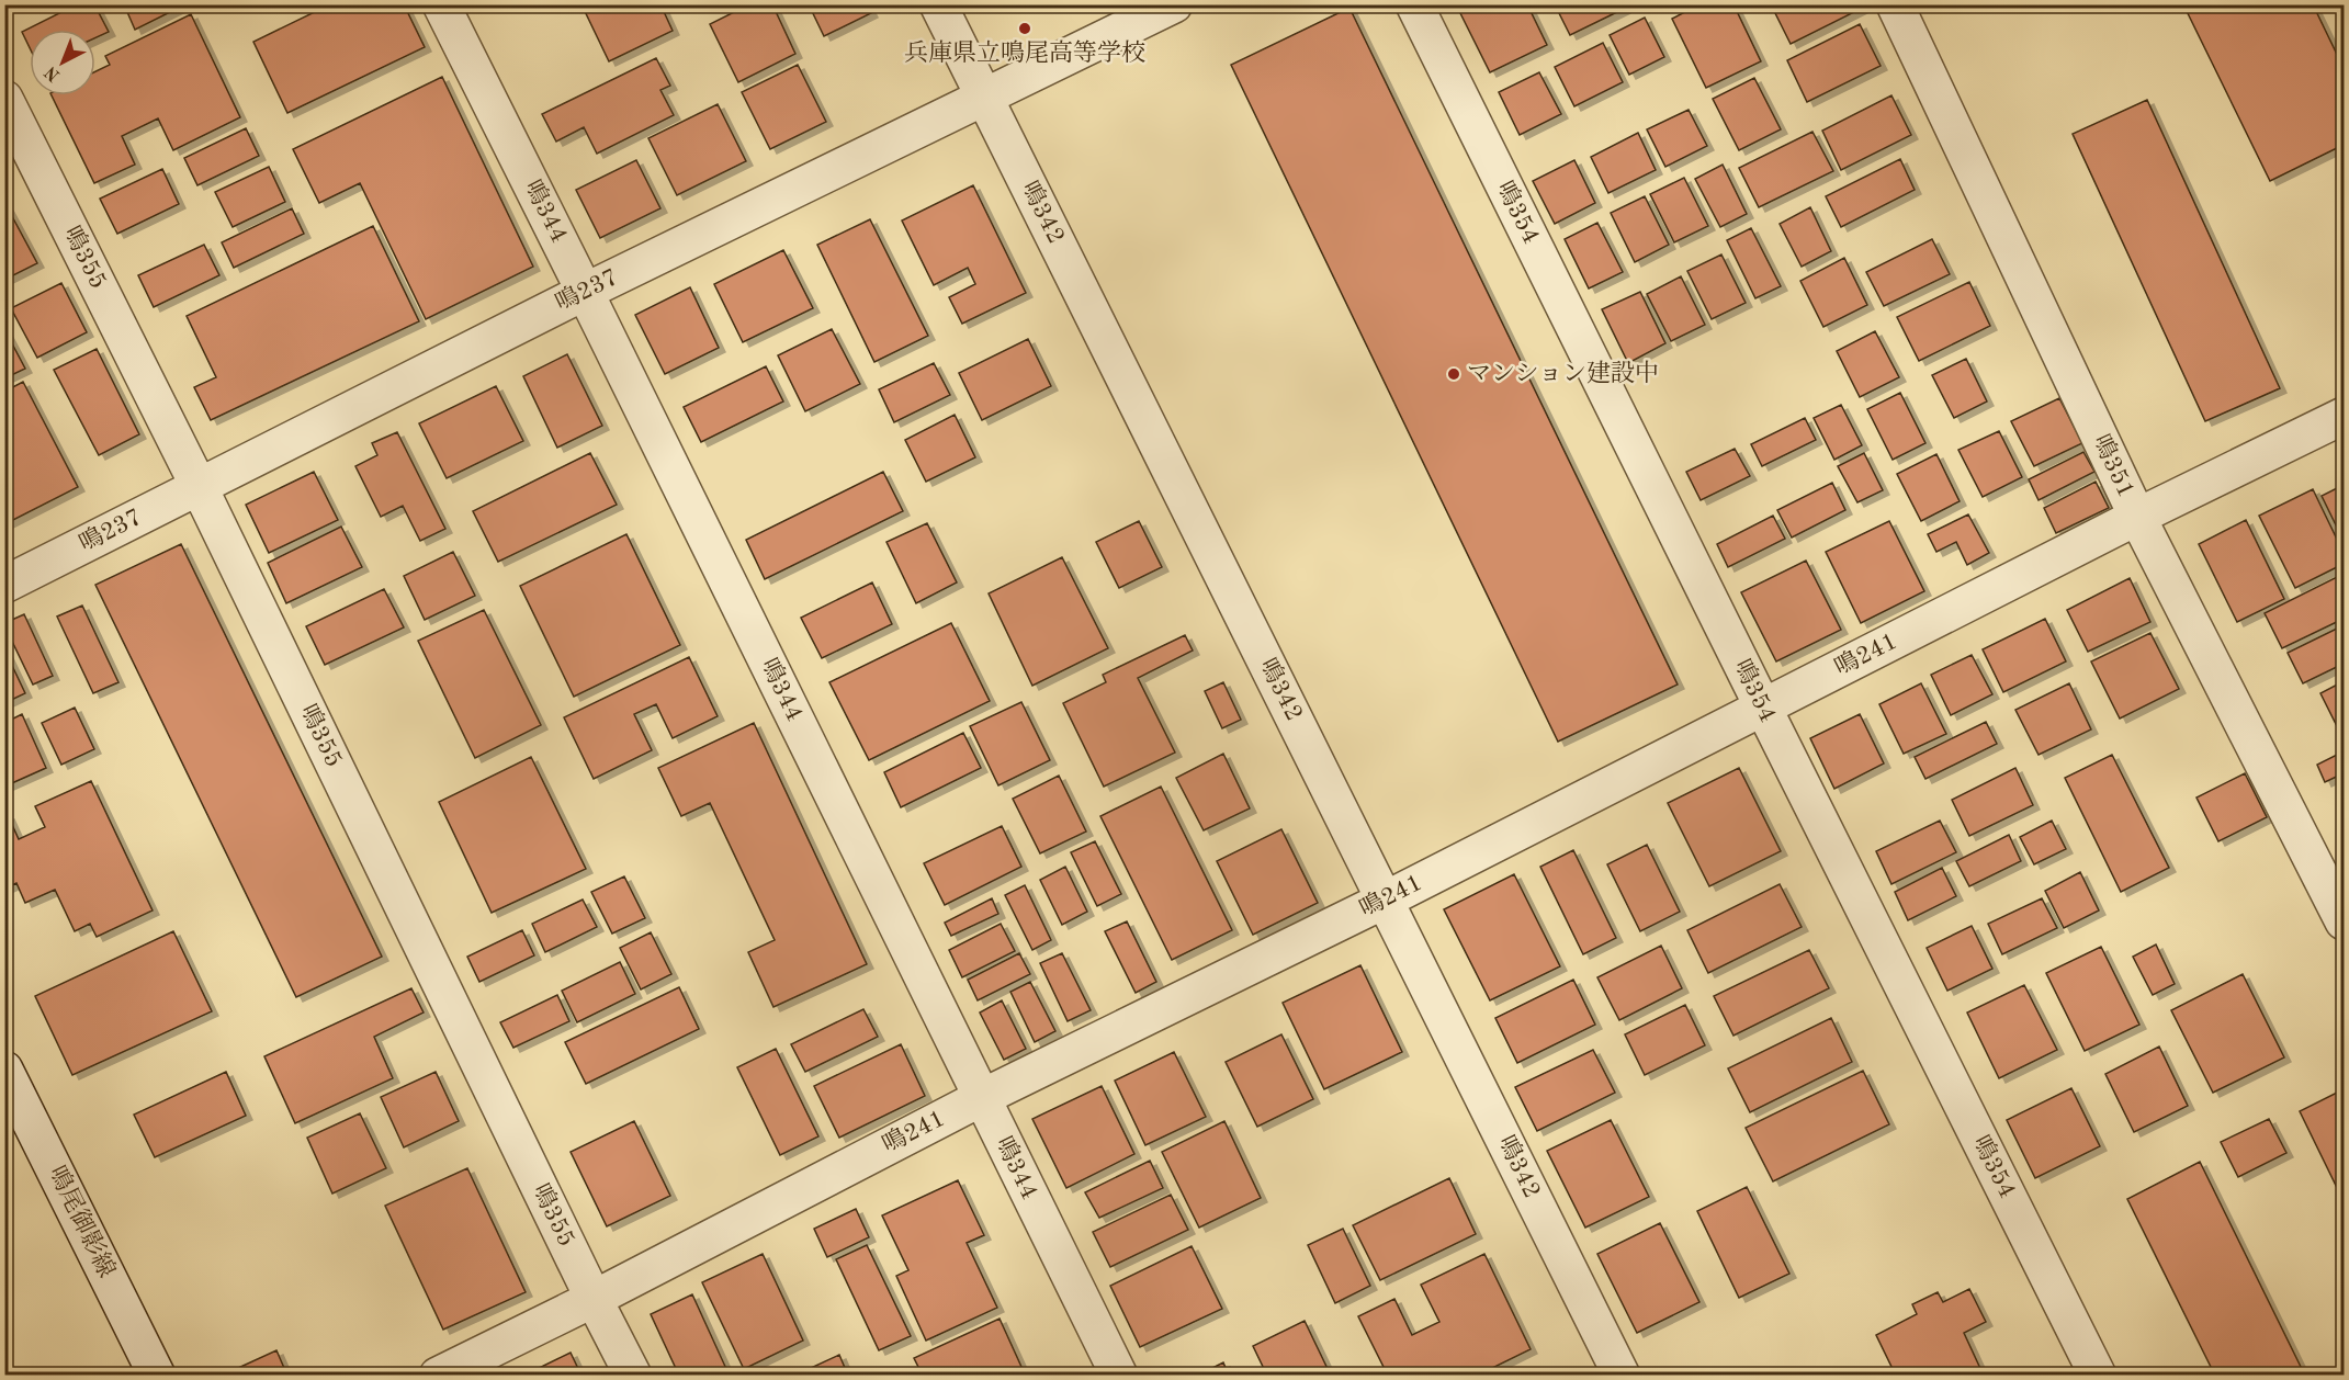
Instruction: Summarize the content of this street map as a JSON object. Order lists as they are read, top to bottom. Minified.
{"streets":{"street":["鳴344","鳴342","鳴354","鳴355","鳴237","鳴351","鳴241","鳴尾御影線"]},"crossings":[["鳴344","鳴237"],["鳴344","鳴241"],["鳴342","鳴237"],["鳴342","鳴241"],["鳴354","鳴241"],["鳴355","鳴237"],["鳴355","鳴241"],["鳴351","鳴241"]],"places":["兵庫県立鳴尾高等学校","マンション建設中"],"north":"bottom left"}
